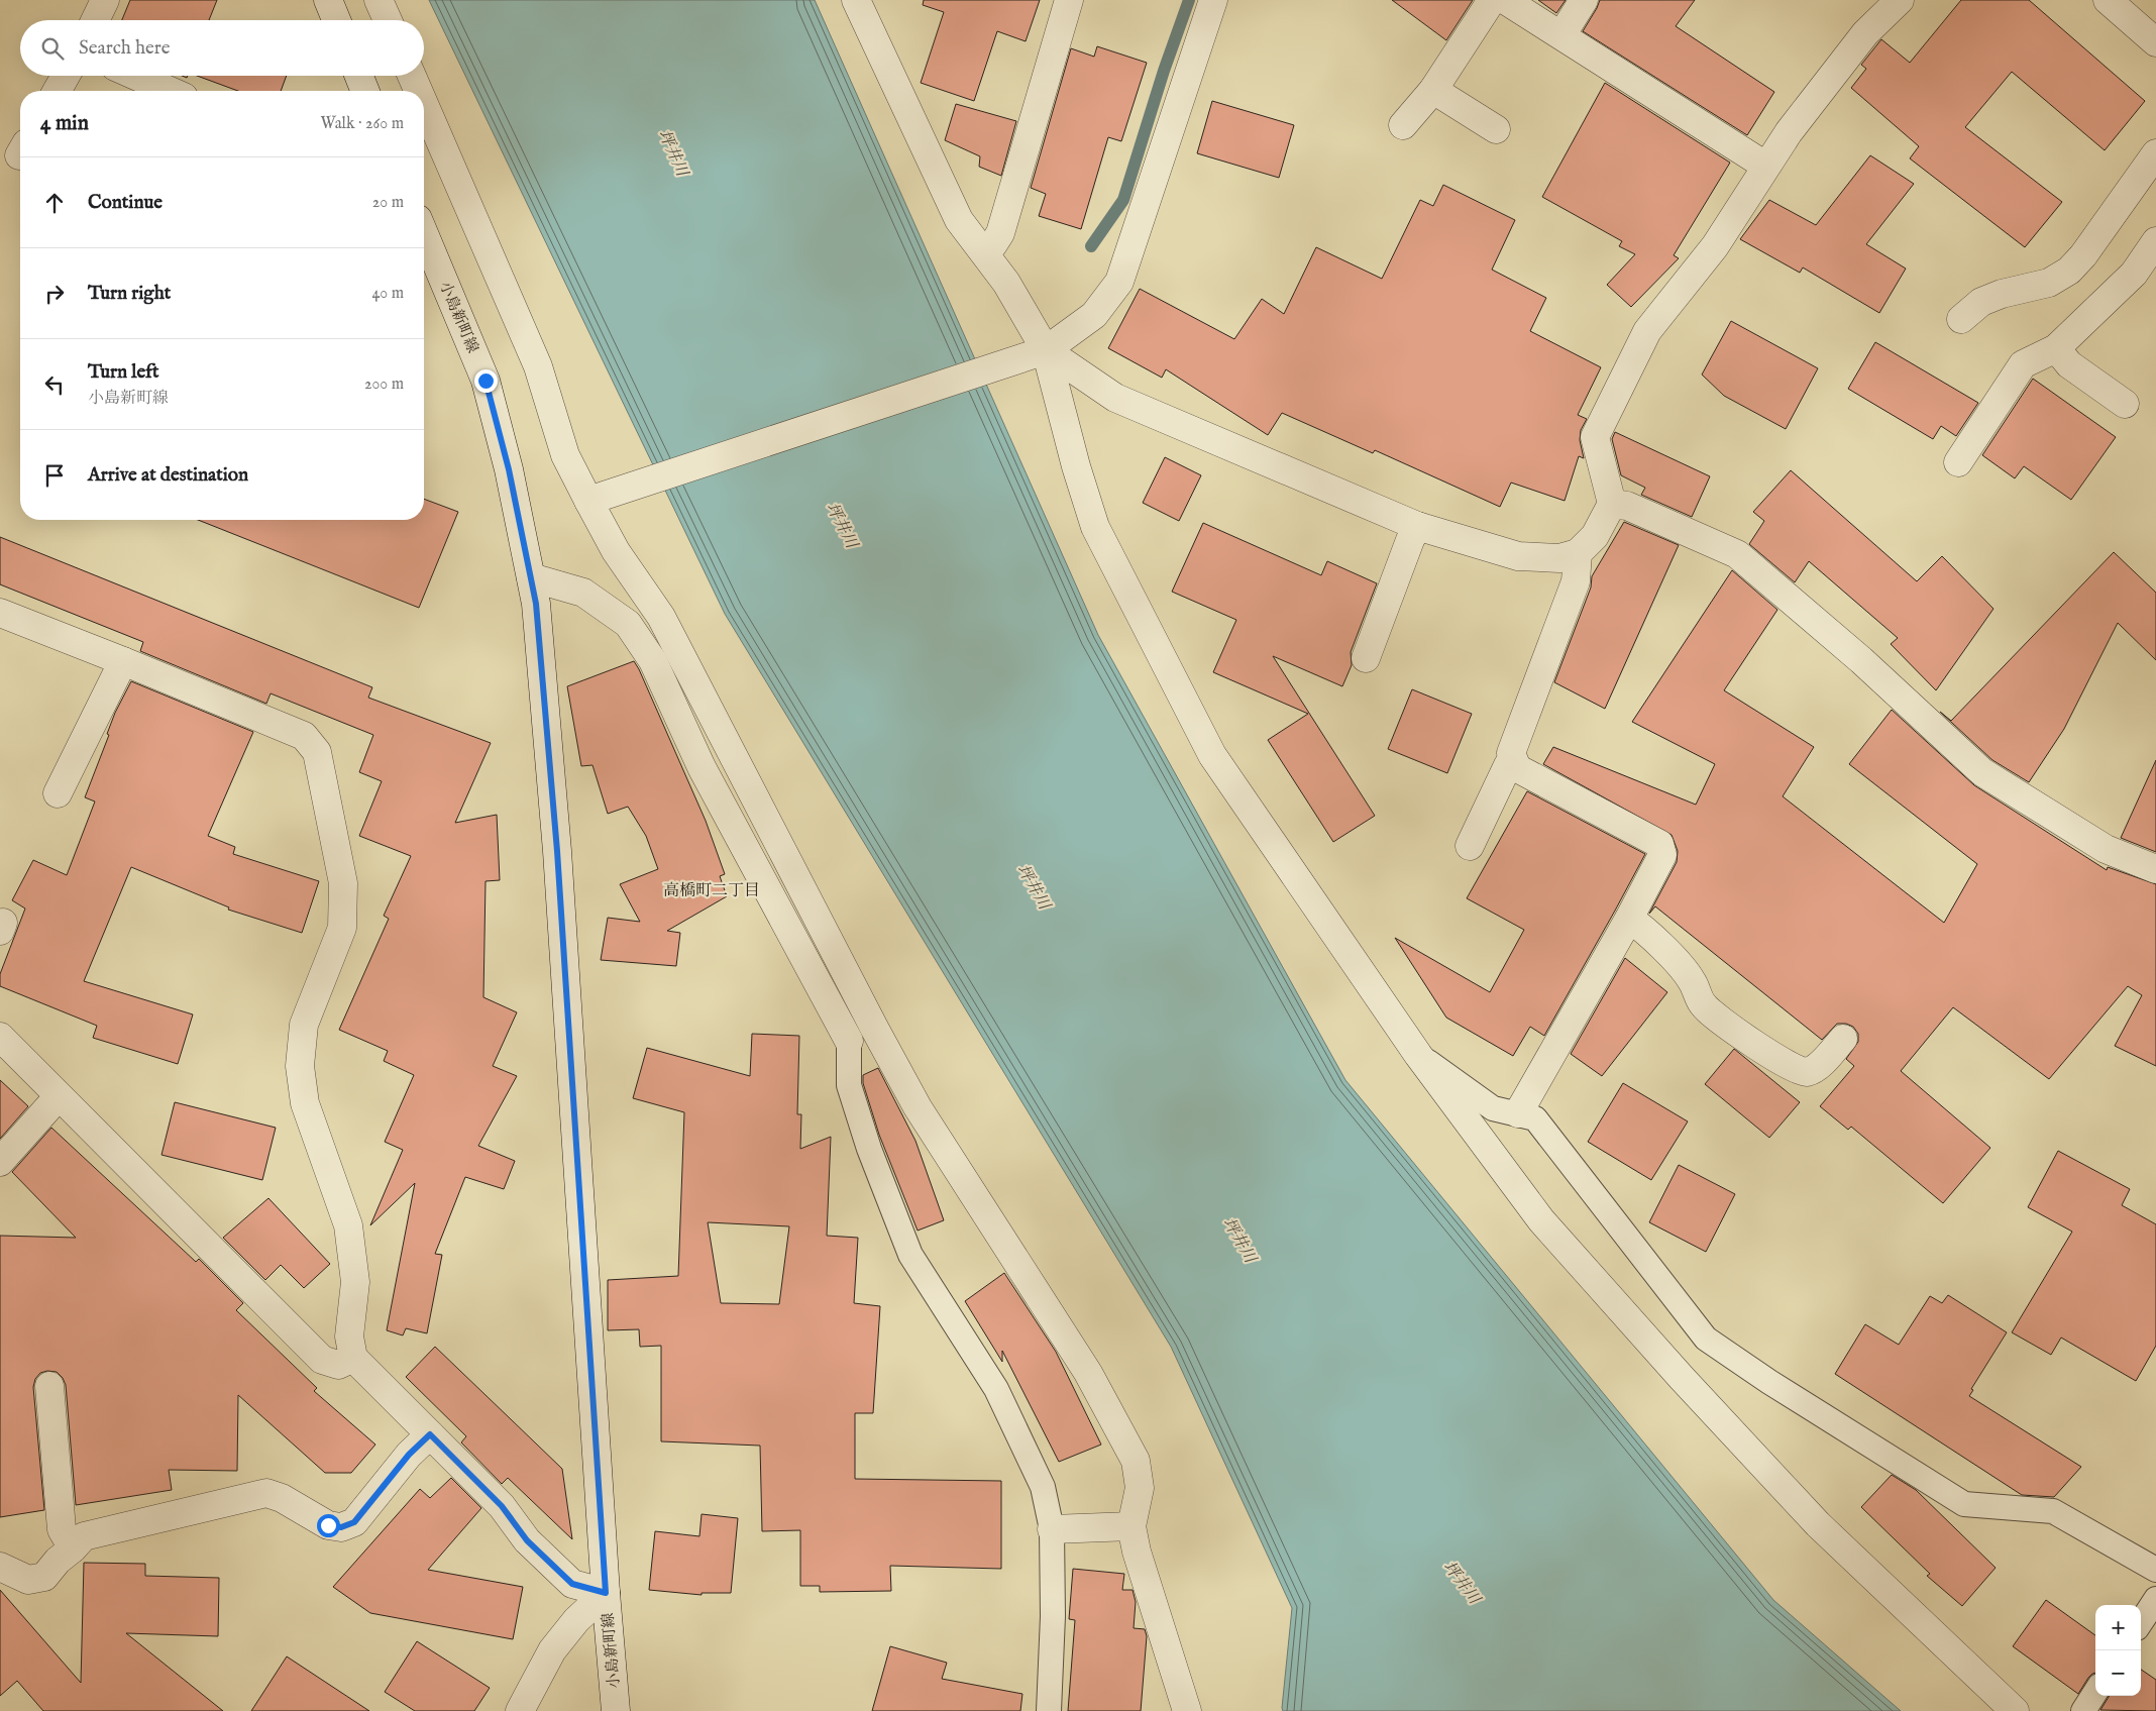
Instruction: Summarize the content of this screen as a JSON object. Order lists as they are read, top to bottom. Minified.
{"streets":{"street":["小島新町線"]},"districts":["高橋町二丁目"],"water":["坪井川"],"page":{"search":"Search here","heading":["4 min","Walk · 260 m"],"list":[["Continue","20 m"],["Turn right","40 m"],["Turn left","小島新町線","200 m"],"Arrive at destination"],"map_buttons":["+","−"]}}
